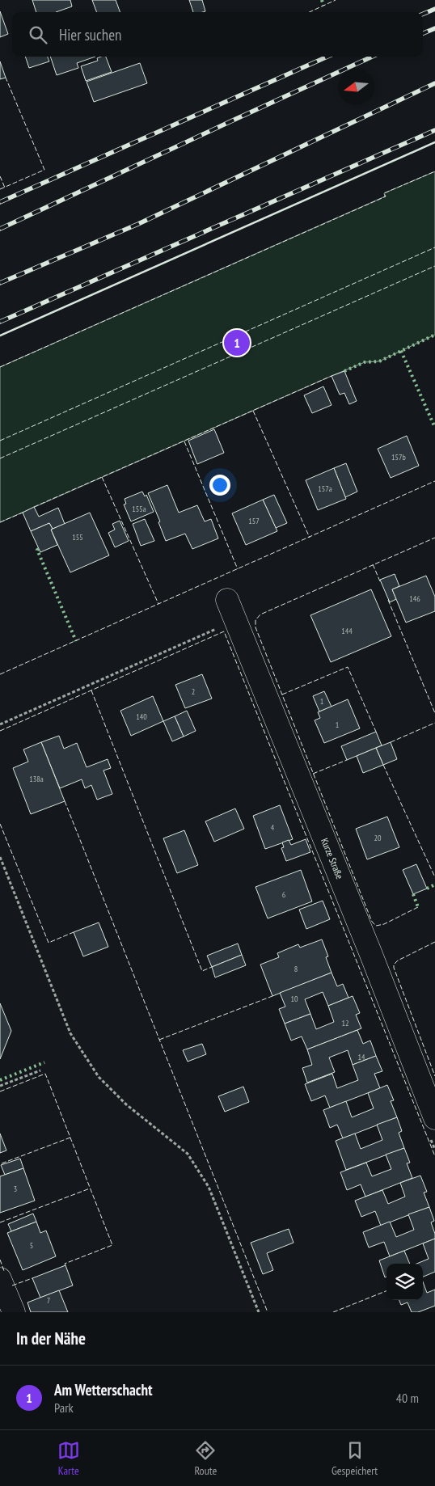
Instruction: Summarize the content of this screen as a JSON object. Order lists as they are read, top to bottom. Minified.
{"streets":{"street":["Kurze Straße"]},"house_numbers":["157b","157a","155a","157","155","146","144","2","1","140","1","138a","4","20","6","8","10","12","14","3","5","7"],"north":"left","page":{"search":"Hier suchen","pins":"1","heading":"In der Nähe","list":[{"mark":"1","name":"Am Wetterschacht","note":"Park","value":"40 m"}],"nav":["Karte","Route","Gespeichert"]}}
